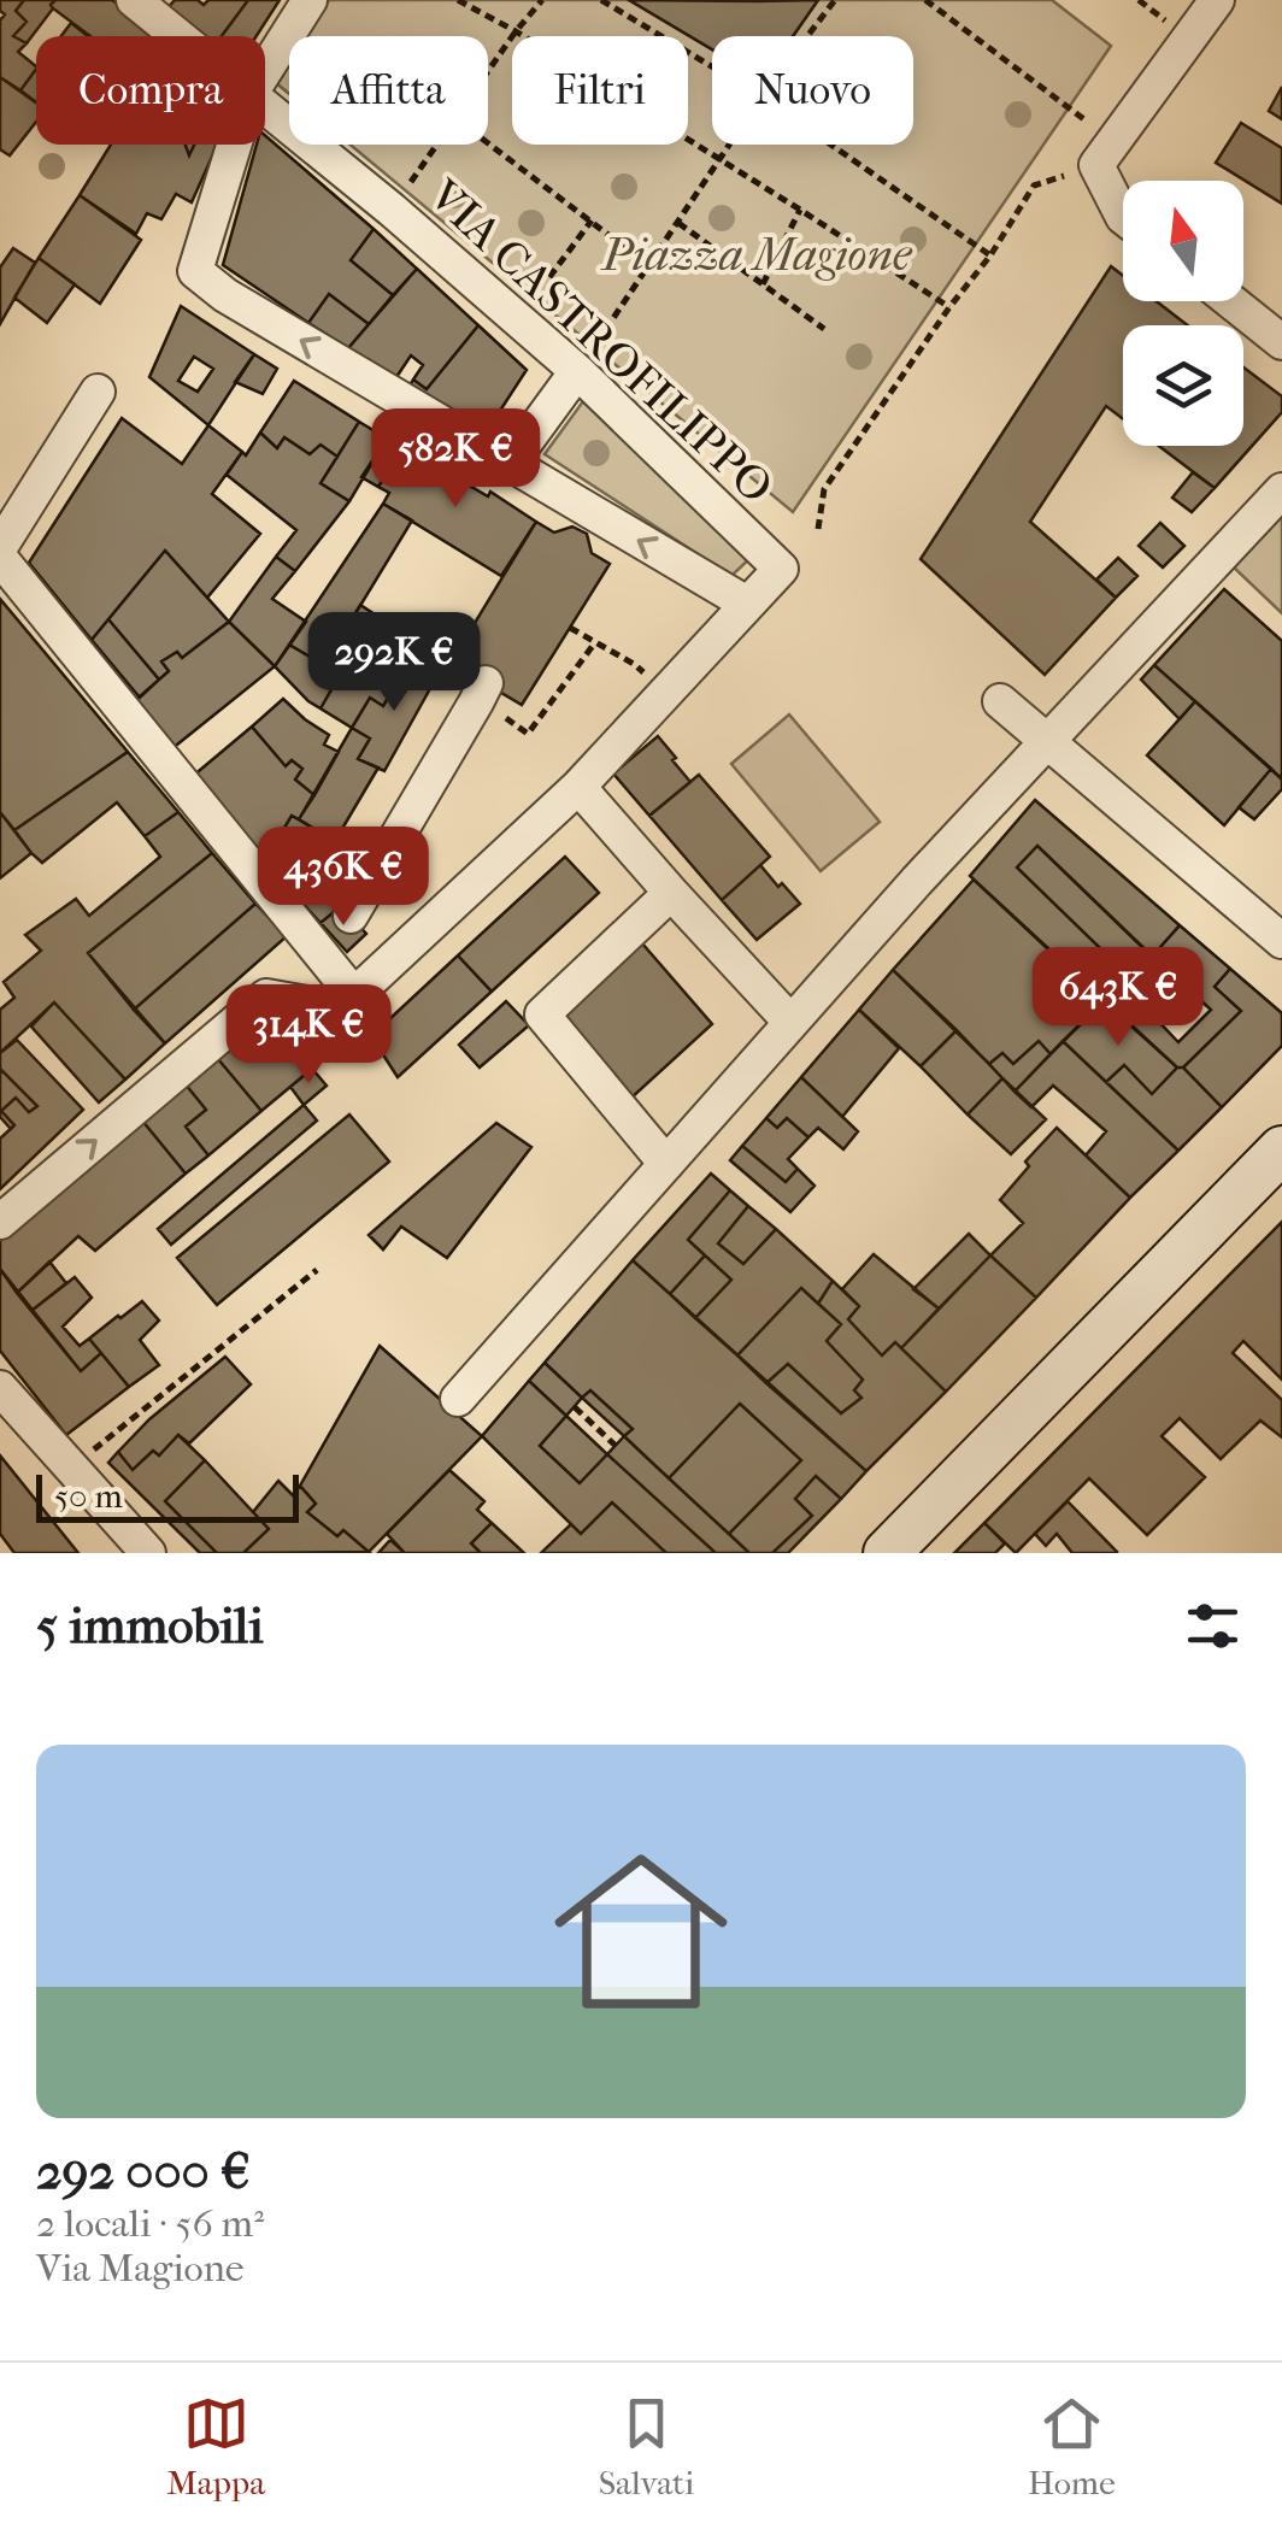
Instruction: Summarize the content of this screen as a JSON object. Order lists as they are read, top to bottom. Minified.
{"streets":{"street":["VIA CASTROFILIPPO"]},"parks":["Piazza Magione"],"scale_bar":"50 m","north":"top","page":{"chip":["Compra","Affitta","Filtri","Nuovo"],"price":["582K €","292K €","436K €","643K €","314K €"],"scale":"50 m","heading":"5 immobili","list":[{"name":"292 000 €","note":"2 locali · 56 m² · Via Magione"}],"tabs":["Mappa","Salvati","Home"]}}
